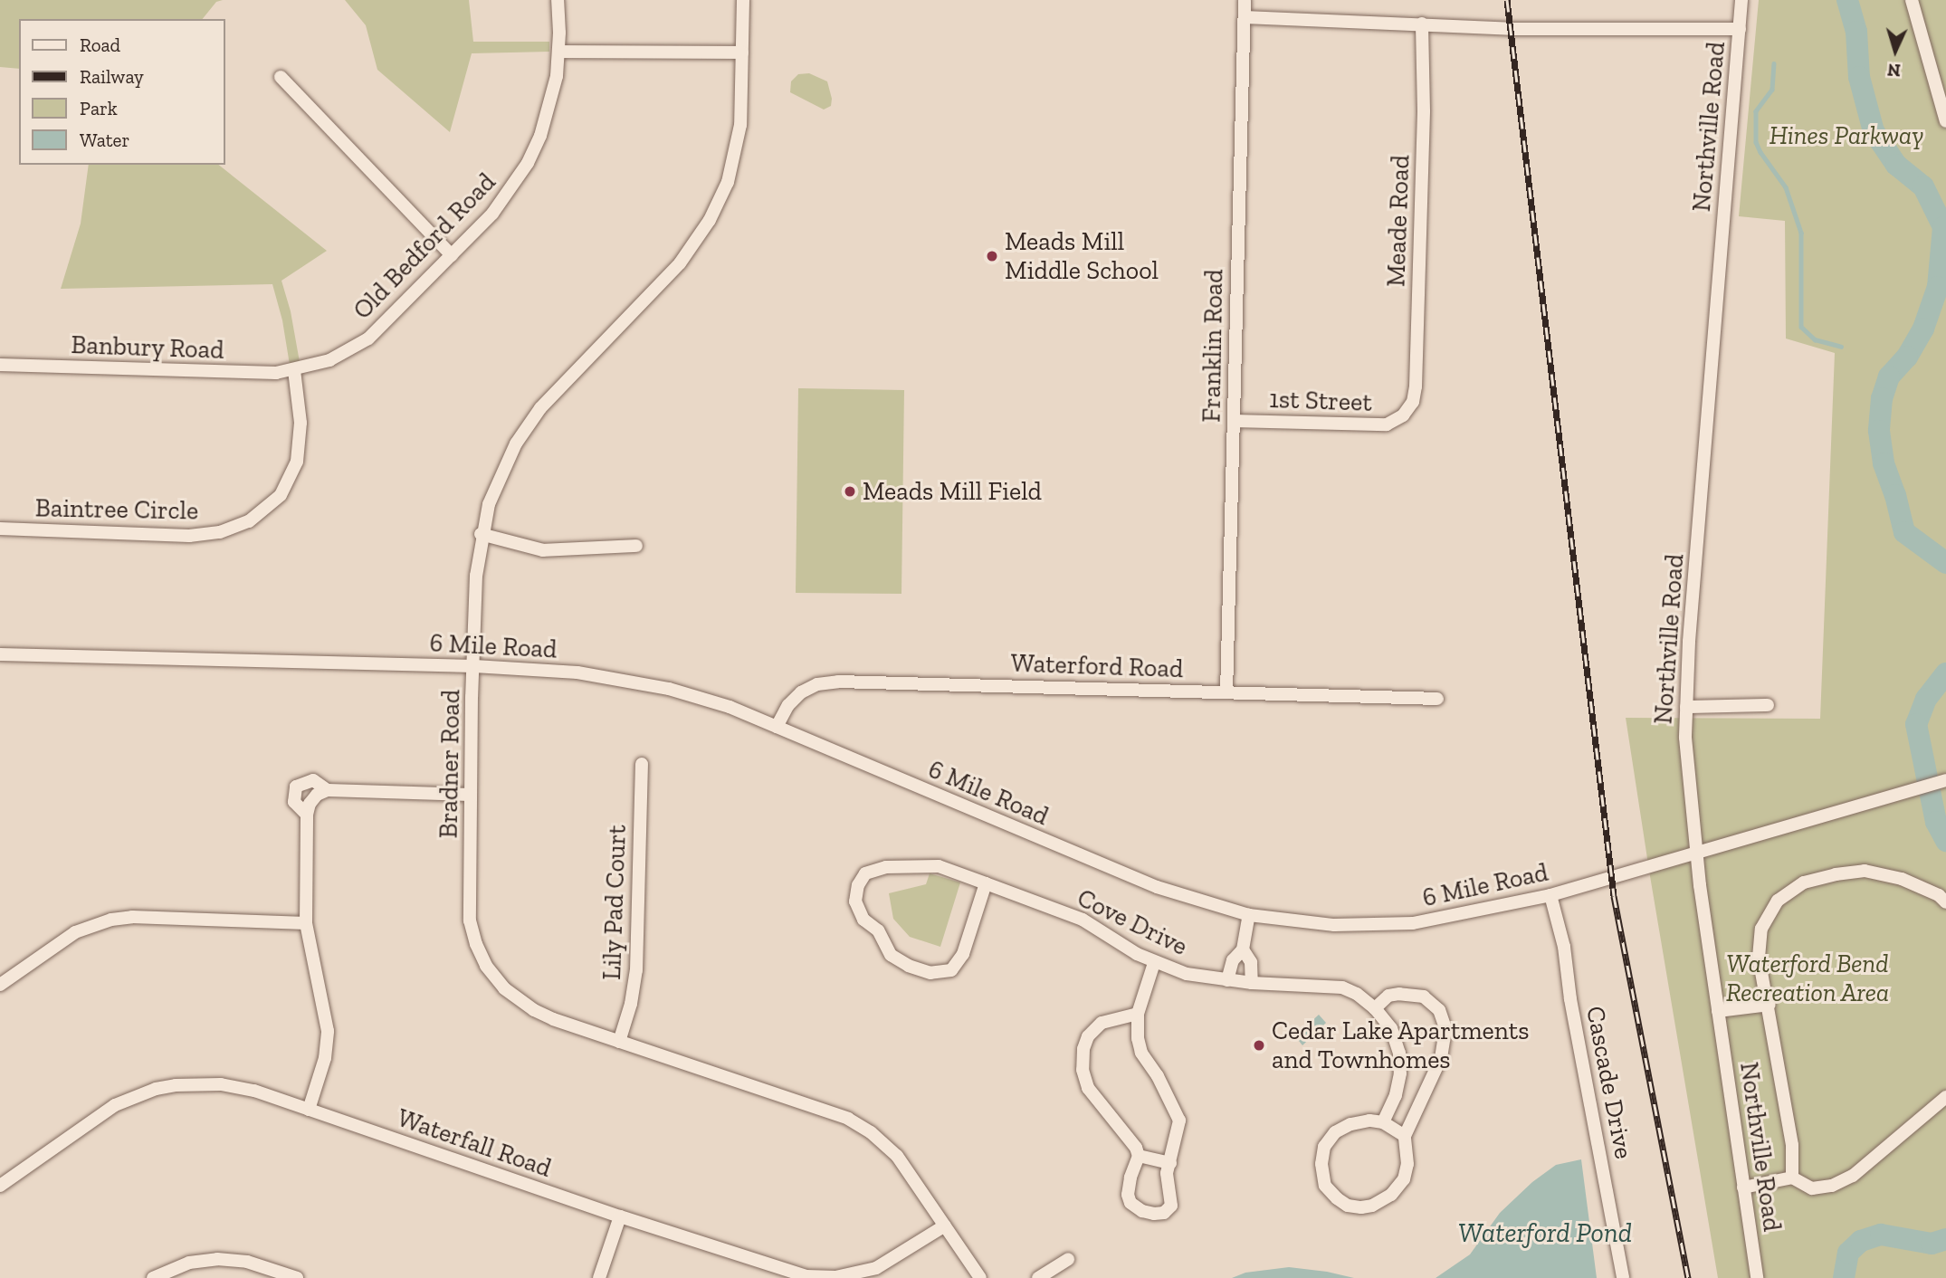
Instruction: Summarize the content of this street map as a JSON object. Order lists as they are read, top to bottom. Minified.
{"streets":{"street":["Northville Road","Meade Road","Old Bedford Road","Franklin Road","Banbury Road","1st Street","Baintree Circle","6 Mile Road","Waterford Road","Bradner Road","Lily Pad Court","Cove Drive","Cascade Drive","Waterfall Road"]},"crossings":[["Northville Road","6 Mile Road"],["Meade Road","1st Street"],["Old Bedford Road","Banbury Road"],["Old Bedford Road","Baintree Circle"],["Franklin Road","1st Street"],["Franklin Road","Waterford Road"],["Banbury Road","Baintree Circle"],["6 Mile Road","Waterford Road"],["6 Mile Road","Bradner Road"],["6 Mile Road","Cascade Drive"],["Bradner Road","Lily Pad Court"],["Bradner Road","Waterfall Road"]],"water":["Waterford Pond"],"parks":["Hines Parkway","Waterford Bend Recreation Area"],"places":["Meads Mill Middle School","Meads Mill Field","Cedar Lake Apartments and Townhomes"],"legend":["Road","Railway","Park","Water"],"north":"bottom"}
